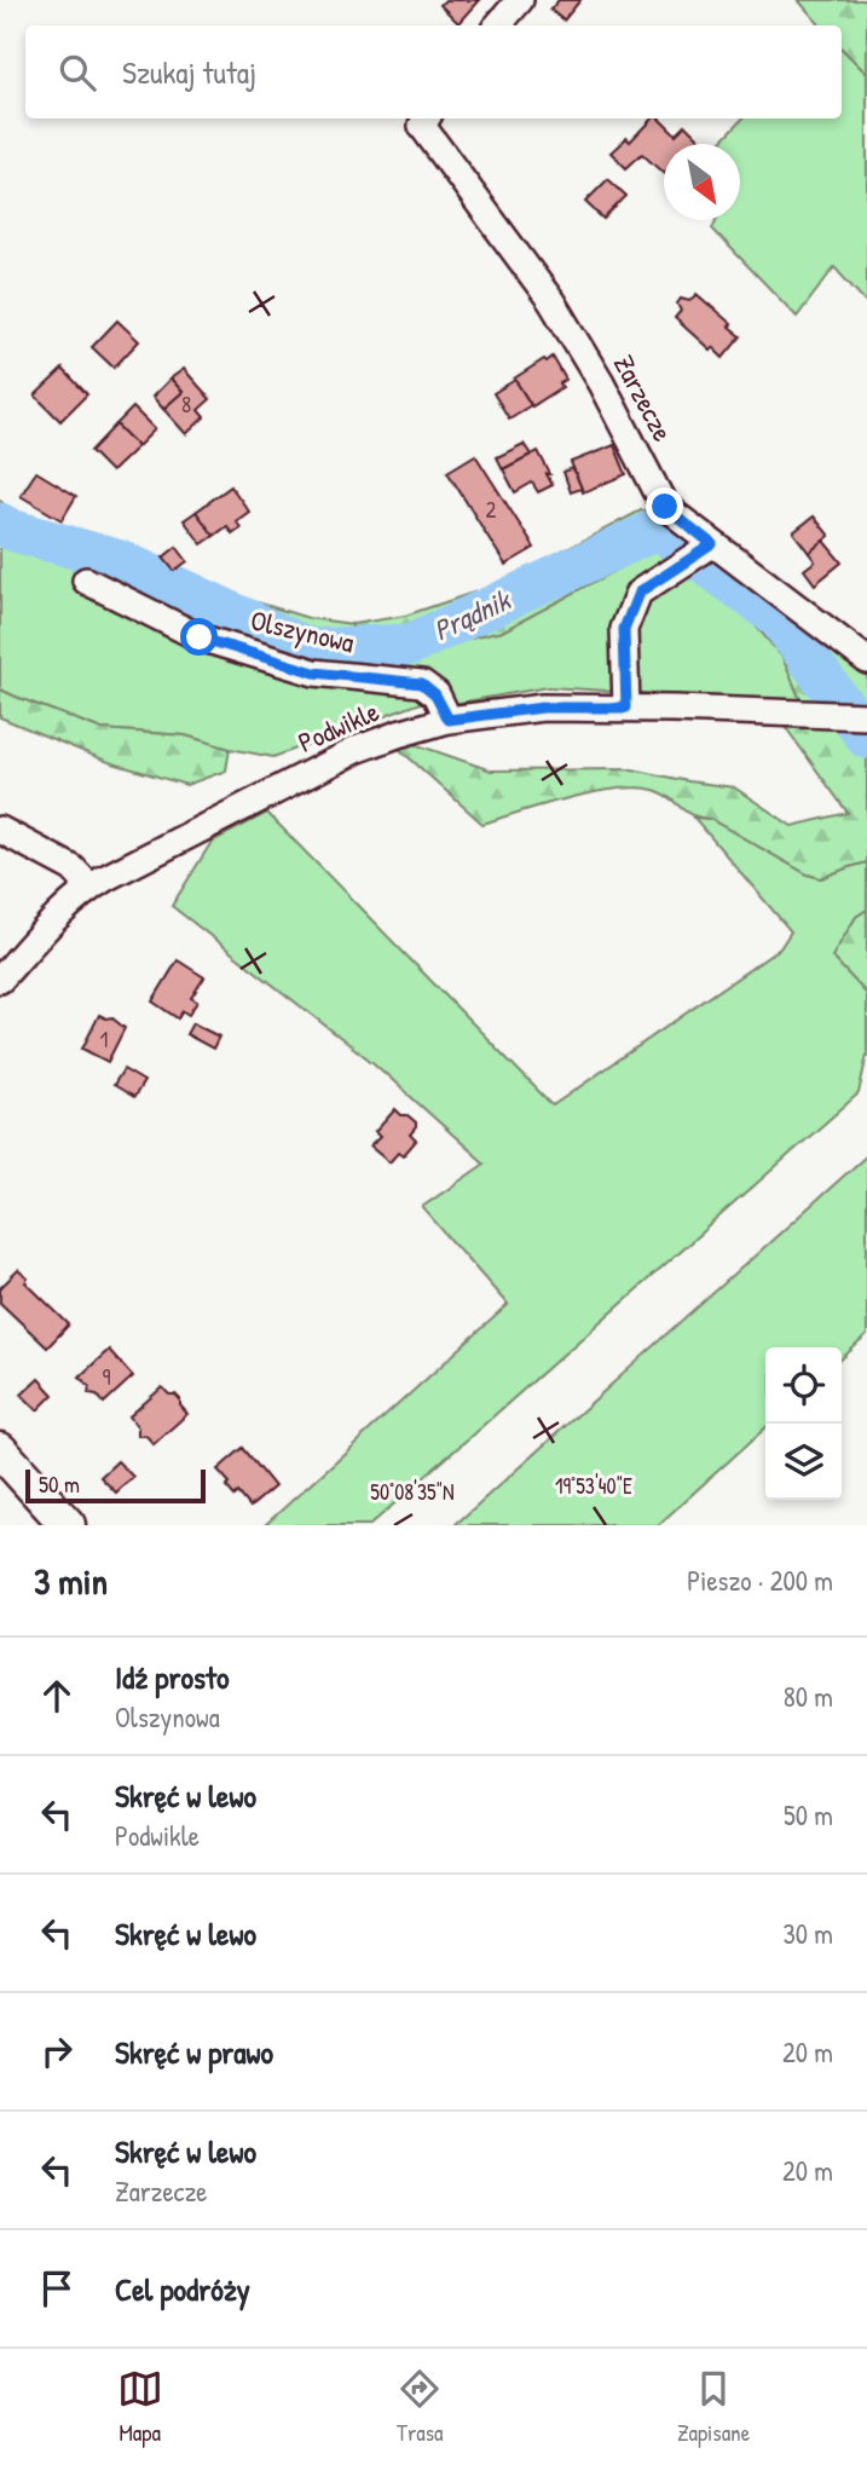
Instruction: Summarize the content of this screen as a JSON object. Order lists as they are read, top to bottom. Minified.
{"streets":{"street":["Zarzecze","Olszynowa","Podwikle"]},"crossings":[["Olszynowa","Podwikle"]],"water":["Prądnik"],"house_numbers":["8","2","1","9"],"scale_bar":"50 m","north":"bottom right","page":{"search":"Szukaj tutaj","scale":"50 m","heading":["3 min","Pieszo · 200 m"],"list":[["Idź prosto","Olszynowa","80 m"],["Skręć w lewo","Podwikle","50 m"],["Skręć w lewo","30 m"],["Skręć w prawo","20 m"],["Skręć w lewo","Zarzecze","20 m"],"Cel podróży"],"nav":["Mapa","Trasa","Zapisane"]},"coordinates":["19°53'40\"E","50°08'35\"N"]}
